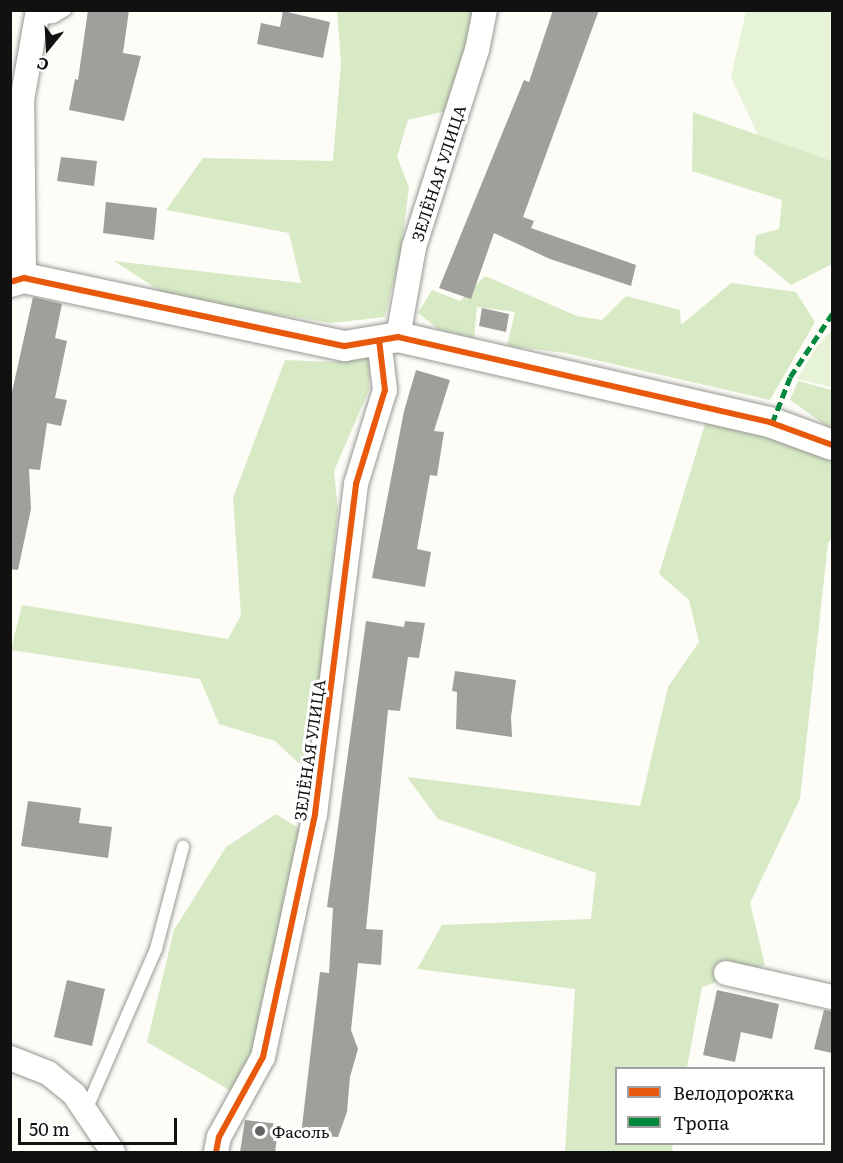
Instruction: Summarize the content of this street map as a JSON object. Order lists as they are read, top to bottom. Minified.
{"streets":{"street":["ЗЕЛЁНАЯ УЛИЦА"]},"places":["Фасоль"],"legend":["Велодорожка","Тропа"],"scale_bar":"50 m","north":"bottom"}
